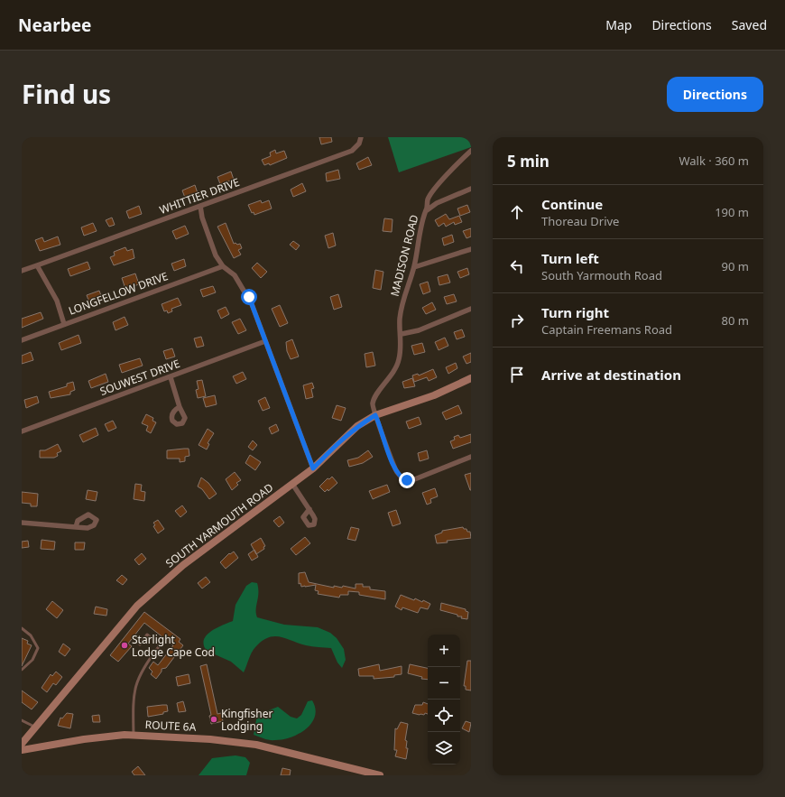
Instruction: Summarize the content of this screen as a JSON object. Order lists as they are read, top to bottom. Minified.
{"streets":{"main road":["SOUTH YARMOUTH ROAD","ROUTE 6A"],"street":["WHITTIER DRIVE","MADISON ROAD","LONGFELLOW DRIVE","SOUWEST DRIVE"]},"crossings":[["MADISON ROAD","SOUTH YARMOUTH ROAD"]],"places":["Starlight Lodge Cape Cod","Kingfisher Lodging"],"page":{"header":"Nearbee","nav":["Map","Directions","Saved"],"title":"Find us","buttons":"Directions","heading":["5 min","Walk · 360 m"],"list":[["Continue","Thoreau Drive","190 m"],["Turn left","South Yarmouth Road","90 m"],["Turn right","Captain Freemans Road","80 m"],"Arrive at destination"],"map_buttons":["+","−"]}}
